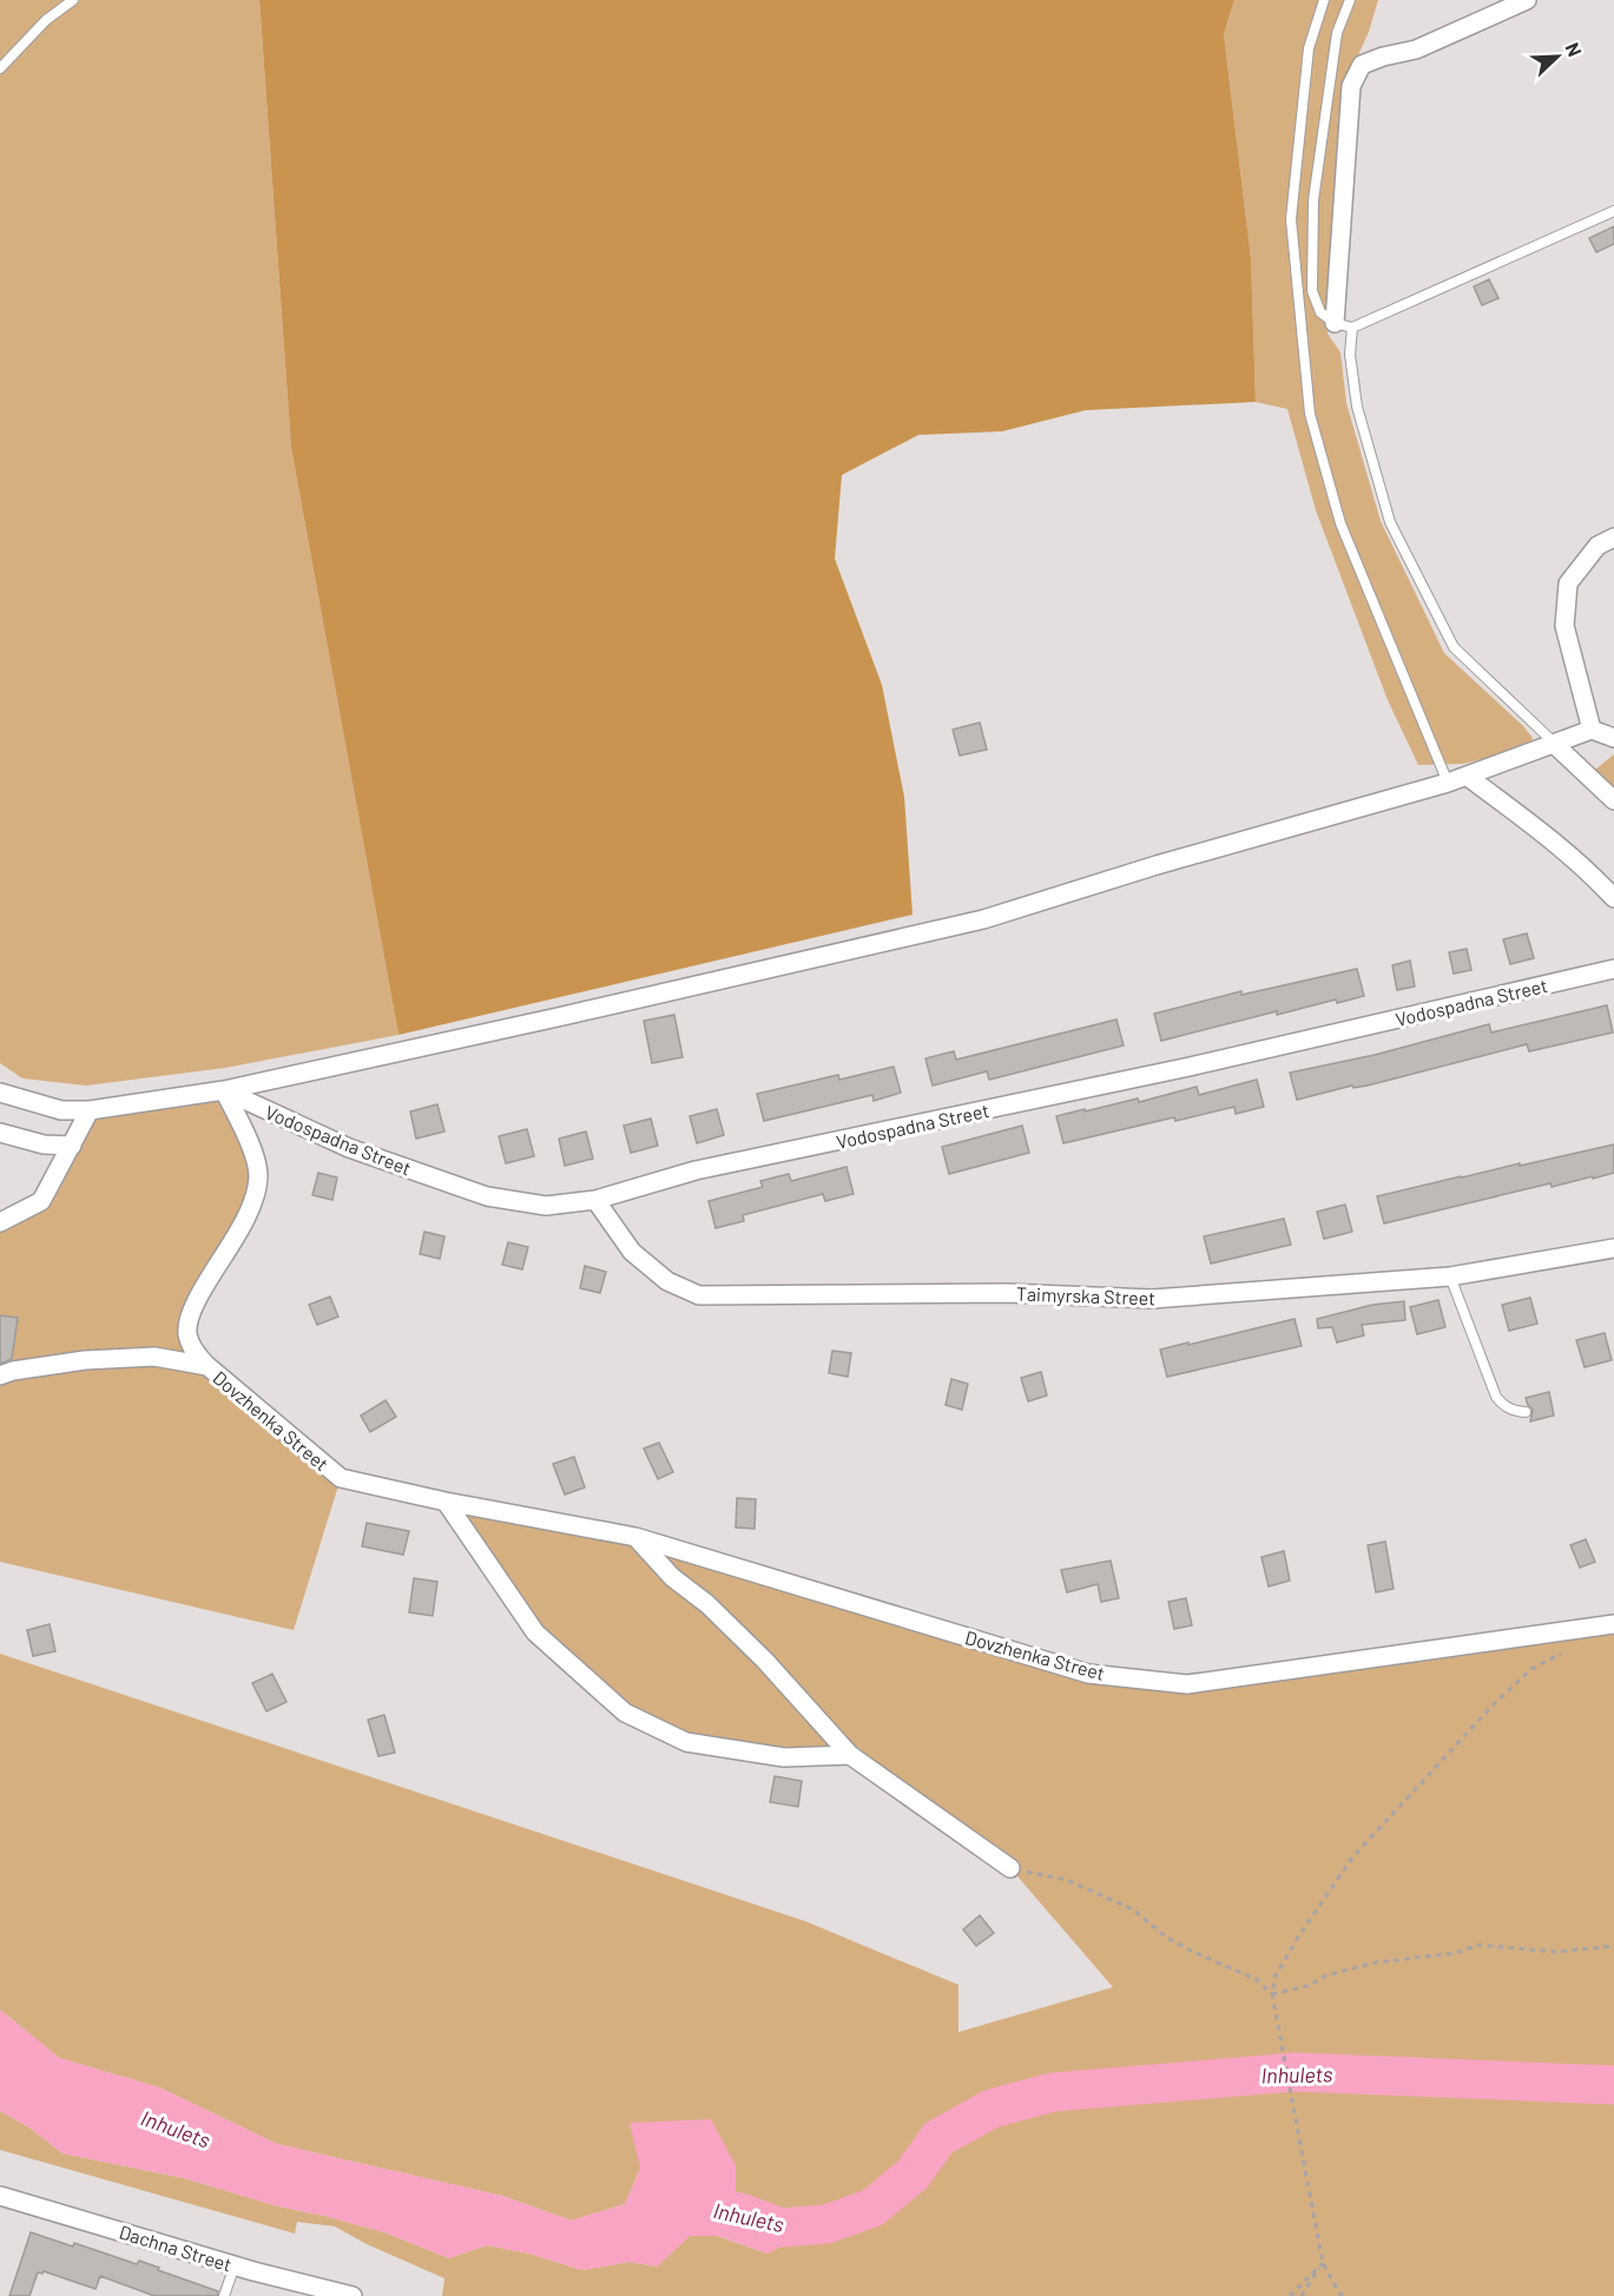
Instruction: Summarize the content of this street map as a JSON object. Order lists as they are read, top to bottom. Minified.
{"streets":{"street":["Vodospadna Street","Taimyrska Street","Dovzhenka Street","Dachna Street"]},"crossings":[["Vodospadna Street","Taimyrska Street"],["Vodospadna Street","Dovzhenka Street"]],"water":["Inhulets"],"north":"top right"}
